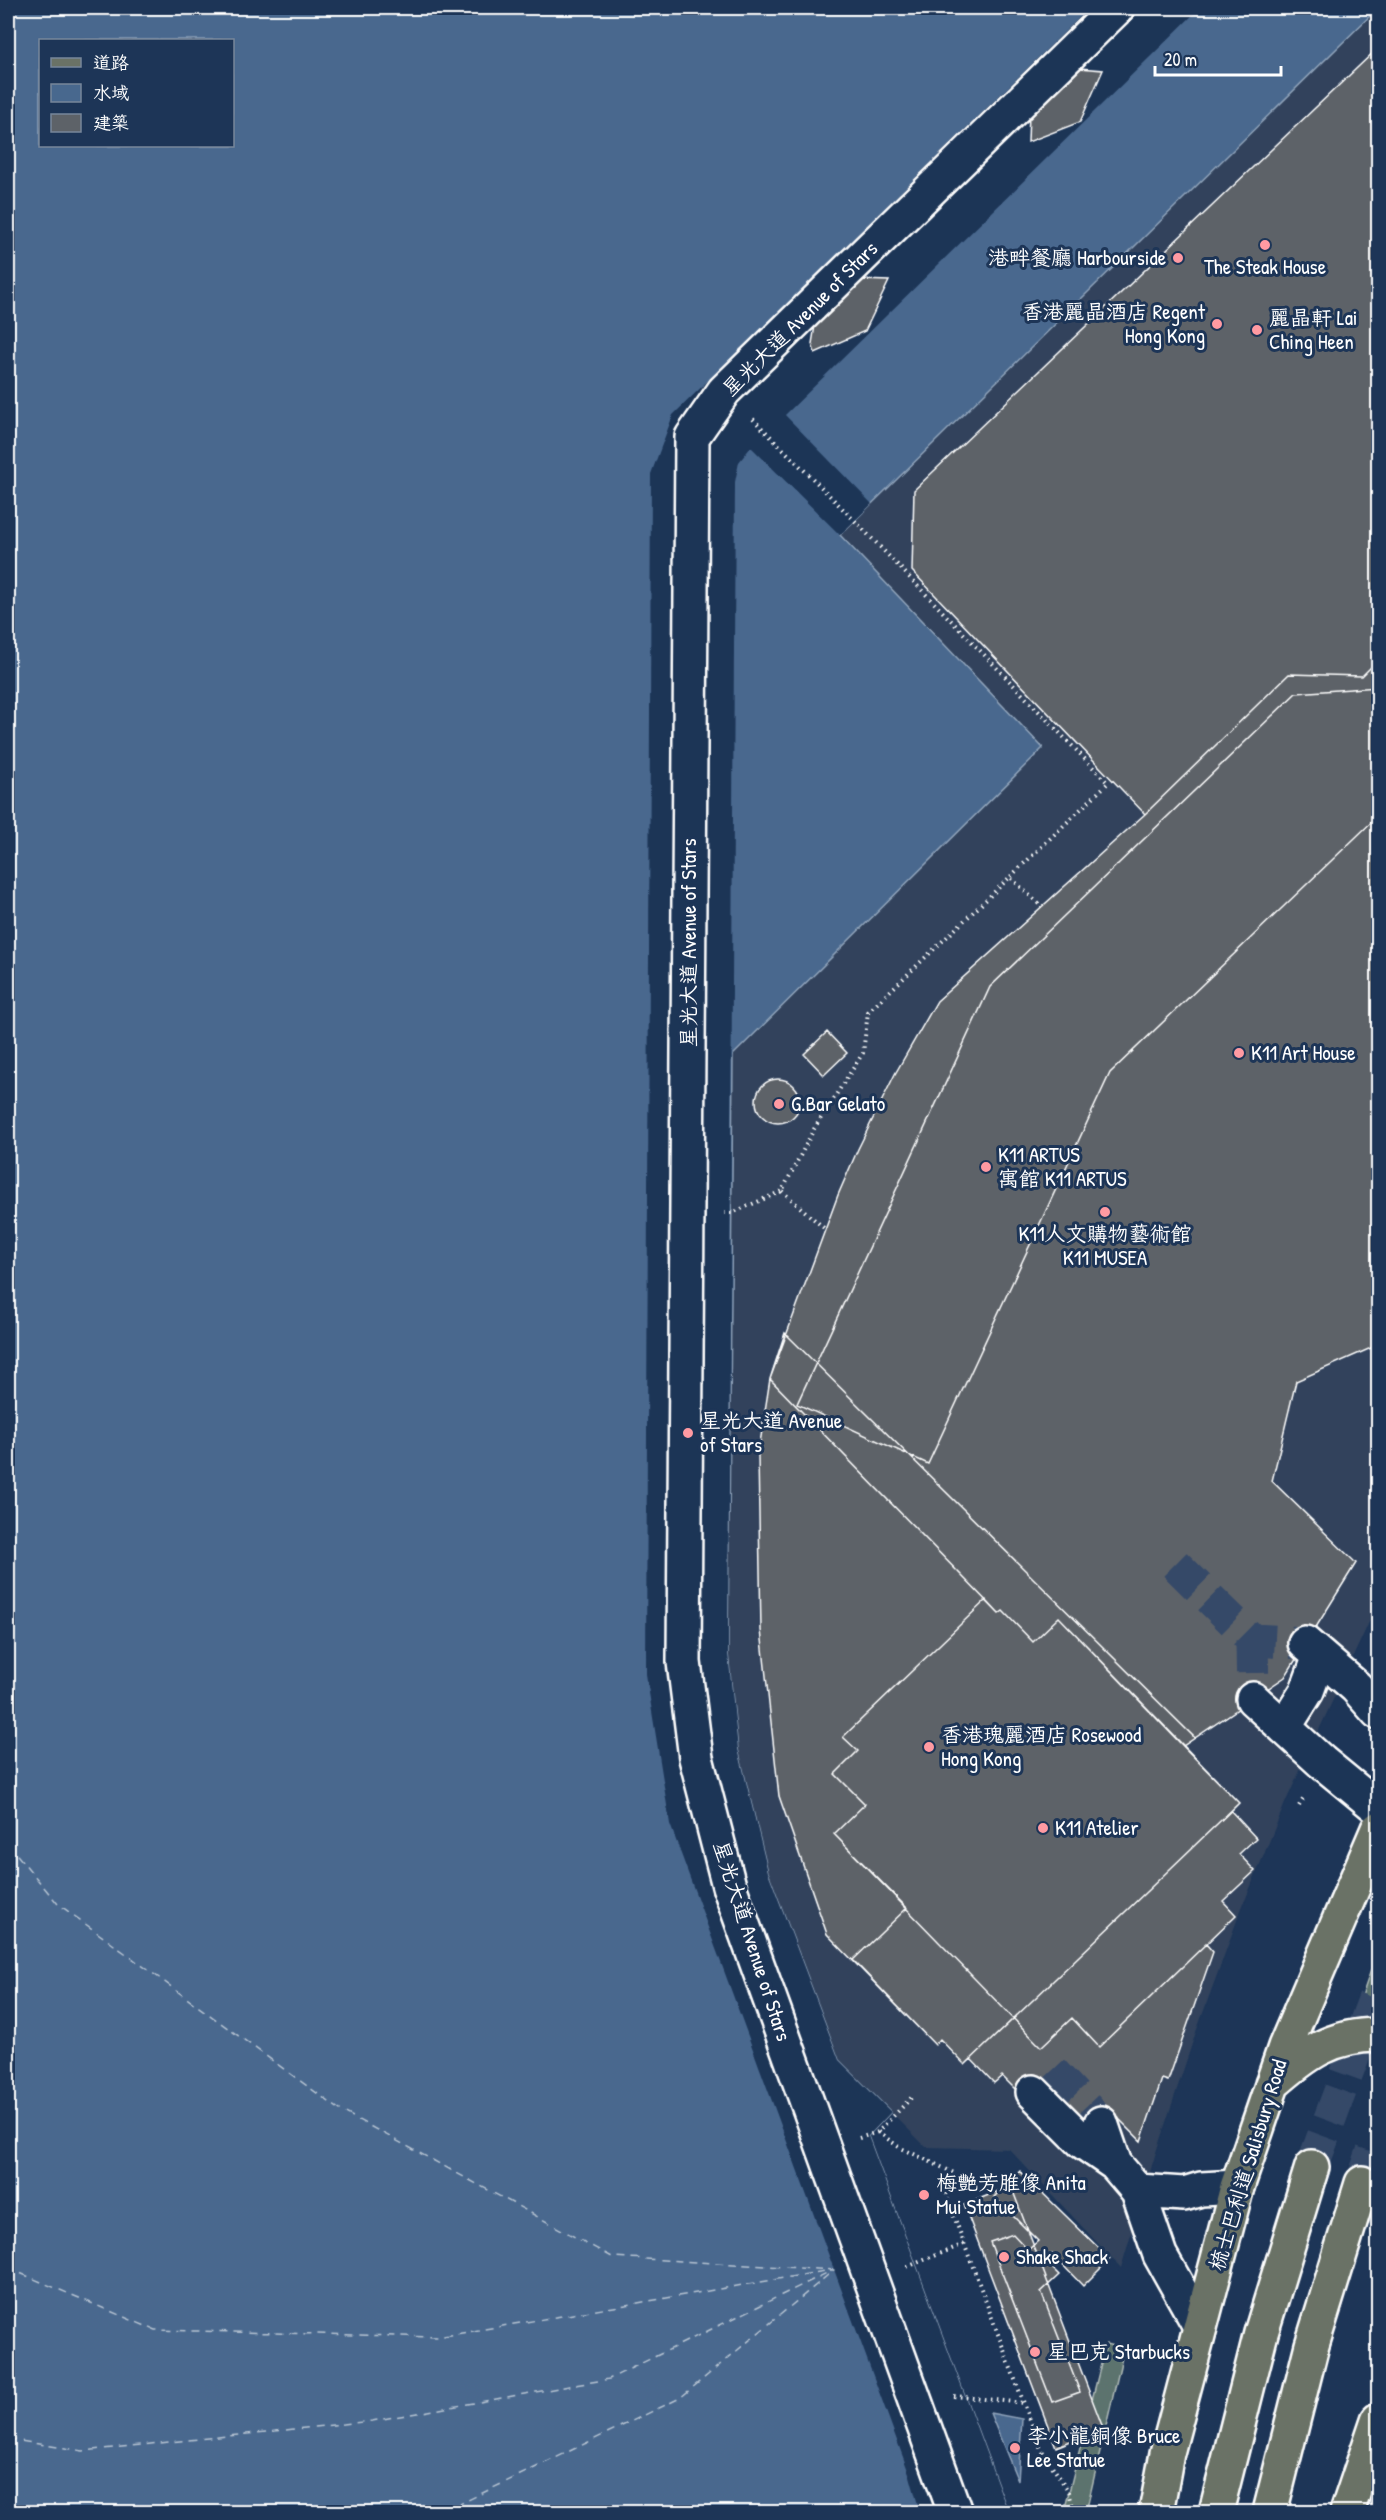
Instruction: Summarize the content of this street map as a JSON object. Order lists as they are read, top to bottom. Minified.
{"streets":{"main road":["梳士巴利道 Salisbury Road"],"street":["星光大道 Avenue of Stars"]},"places":["The Steak House","港畔餐廳 Harbourside","香港麗晶酒店 Regent Hong Kong","麗晶軒 Lai Ching Heen","K11 Art House","G.Bar Gelato","K11 ARTUS 寓館 K11 ARTUS","K11人文購物藝術館 K11 MUSEA","星光大道 Avenue of Stars","香港瑰麗酒店 Rosewood Hong Kong","K11 Atelier","梅艷芳脽像 Anita Mui Statue","Shake Shack","星巴克 Starbucks","李小龍銅像 Bruce Lee Statue"],"legend":["道路","水域","建築"],"scale_bar":"20 m"}
